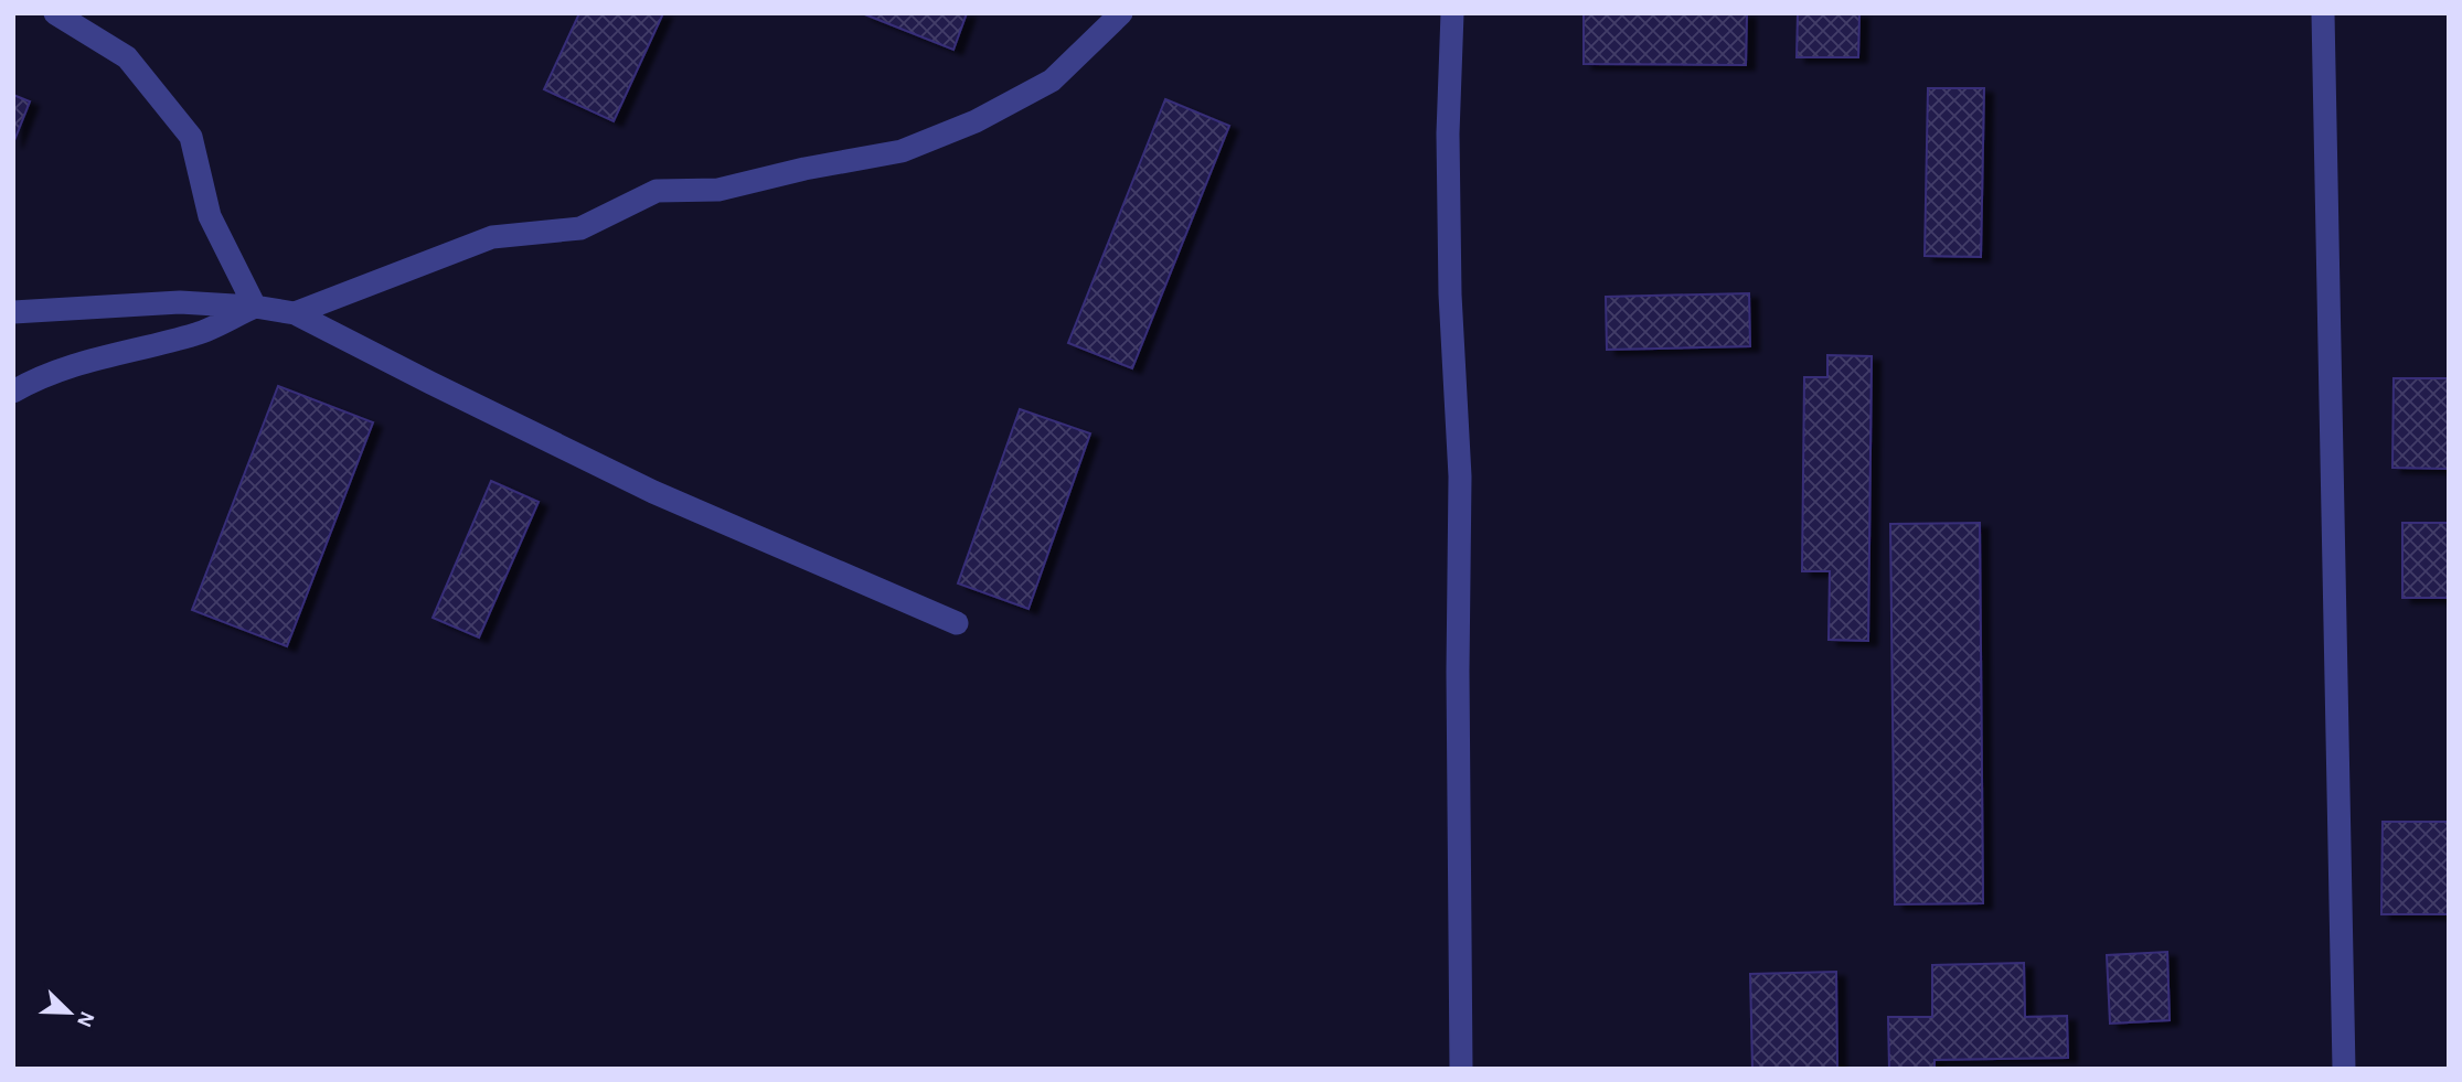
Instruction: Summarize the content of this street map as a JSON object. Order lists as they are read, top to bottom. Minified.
{"north":"bottom right"}
